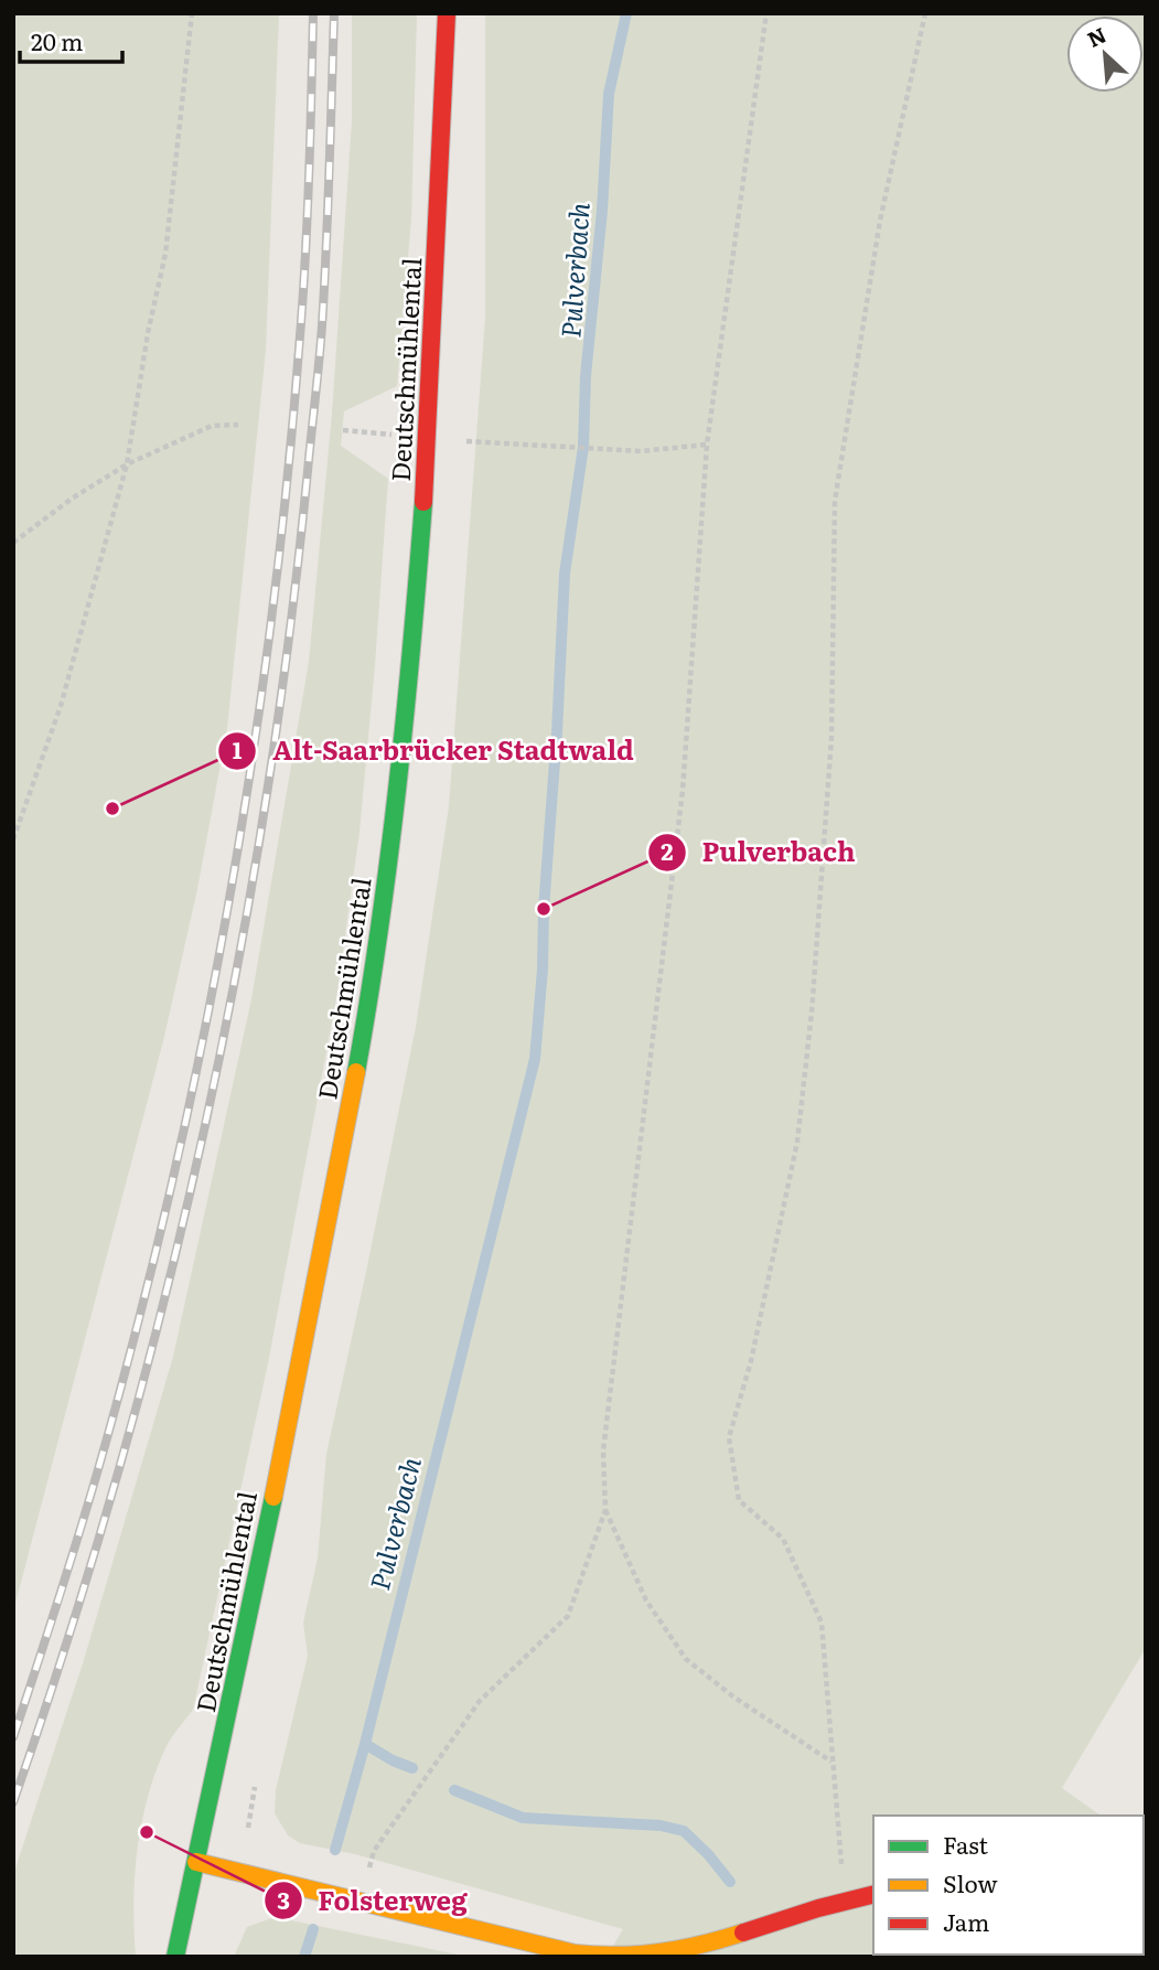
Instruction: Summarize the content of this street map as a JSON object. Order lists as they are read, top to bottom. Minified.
{"streets":{"main road":["Deutschmühlental"]},"water":["Pulverbach"],"places":["Alt-Saarbrücker Stadtwald","Pulverbach","Folsterweg"],"legend":["Fast","Slow","Jam"],"scale_bar":"20 m","north":"top left"}
